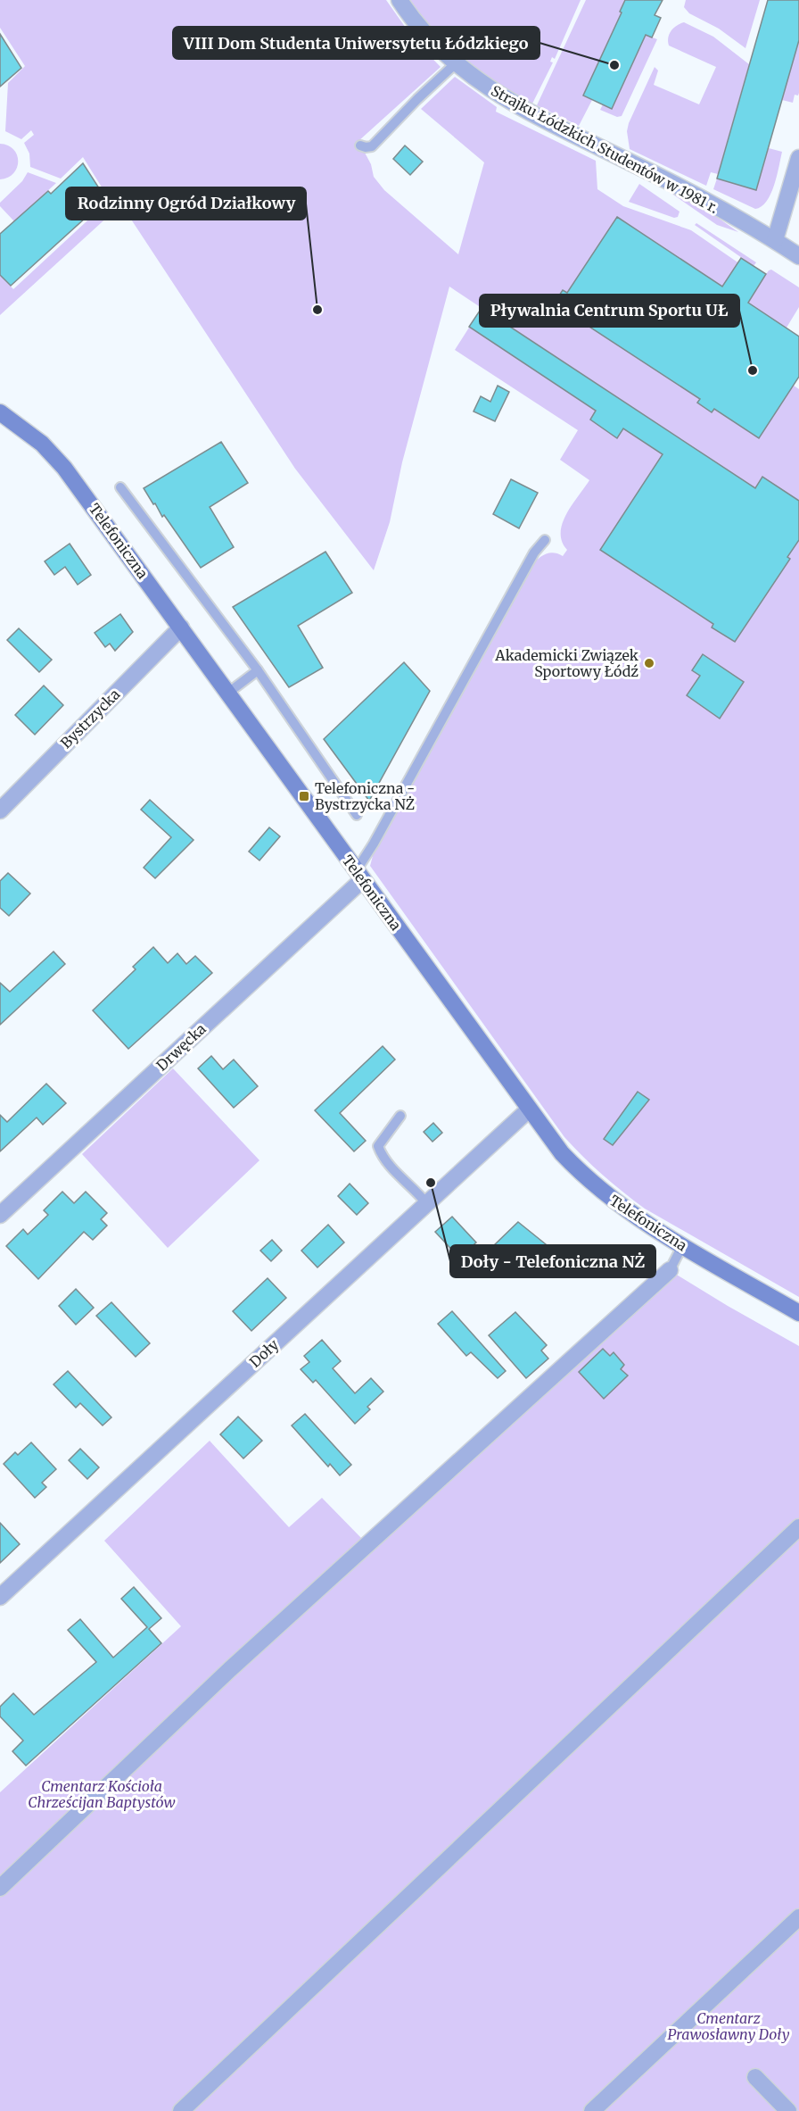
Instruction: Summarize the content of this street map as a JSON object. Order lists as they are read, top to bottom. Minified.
{"streets":{"street":["Strajku Łódzkich Studentów w 1981 r.","Telefoniczna","Bystrzycka","Drwęcka","Doły"]},"crossings":[["Telefoniczna","Bystrzycka"],["Telefoniczna","Drwęcka"],["Telefoniczna","Doły"]],"parks":["Cmentarz Kościoła Chrześcijan Baptystów","Cmentarz Prawosławny Doły"],"places":{"other":["VIII Dom Studenta Uniwersytetu Łódzkiego","Rodzinny Ogród Działkowy","Pływalnia Centrum Sportu UŁ","Akademicki Związek Sportowy Łódź","Doły - Telefoniczna NŻ"],"transit":["Telefoniczna - Bystrzycka NŻ"]}}
